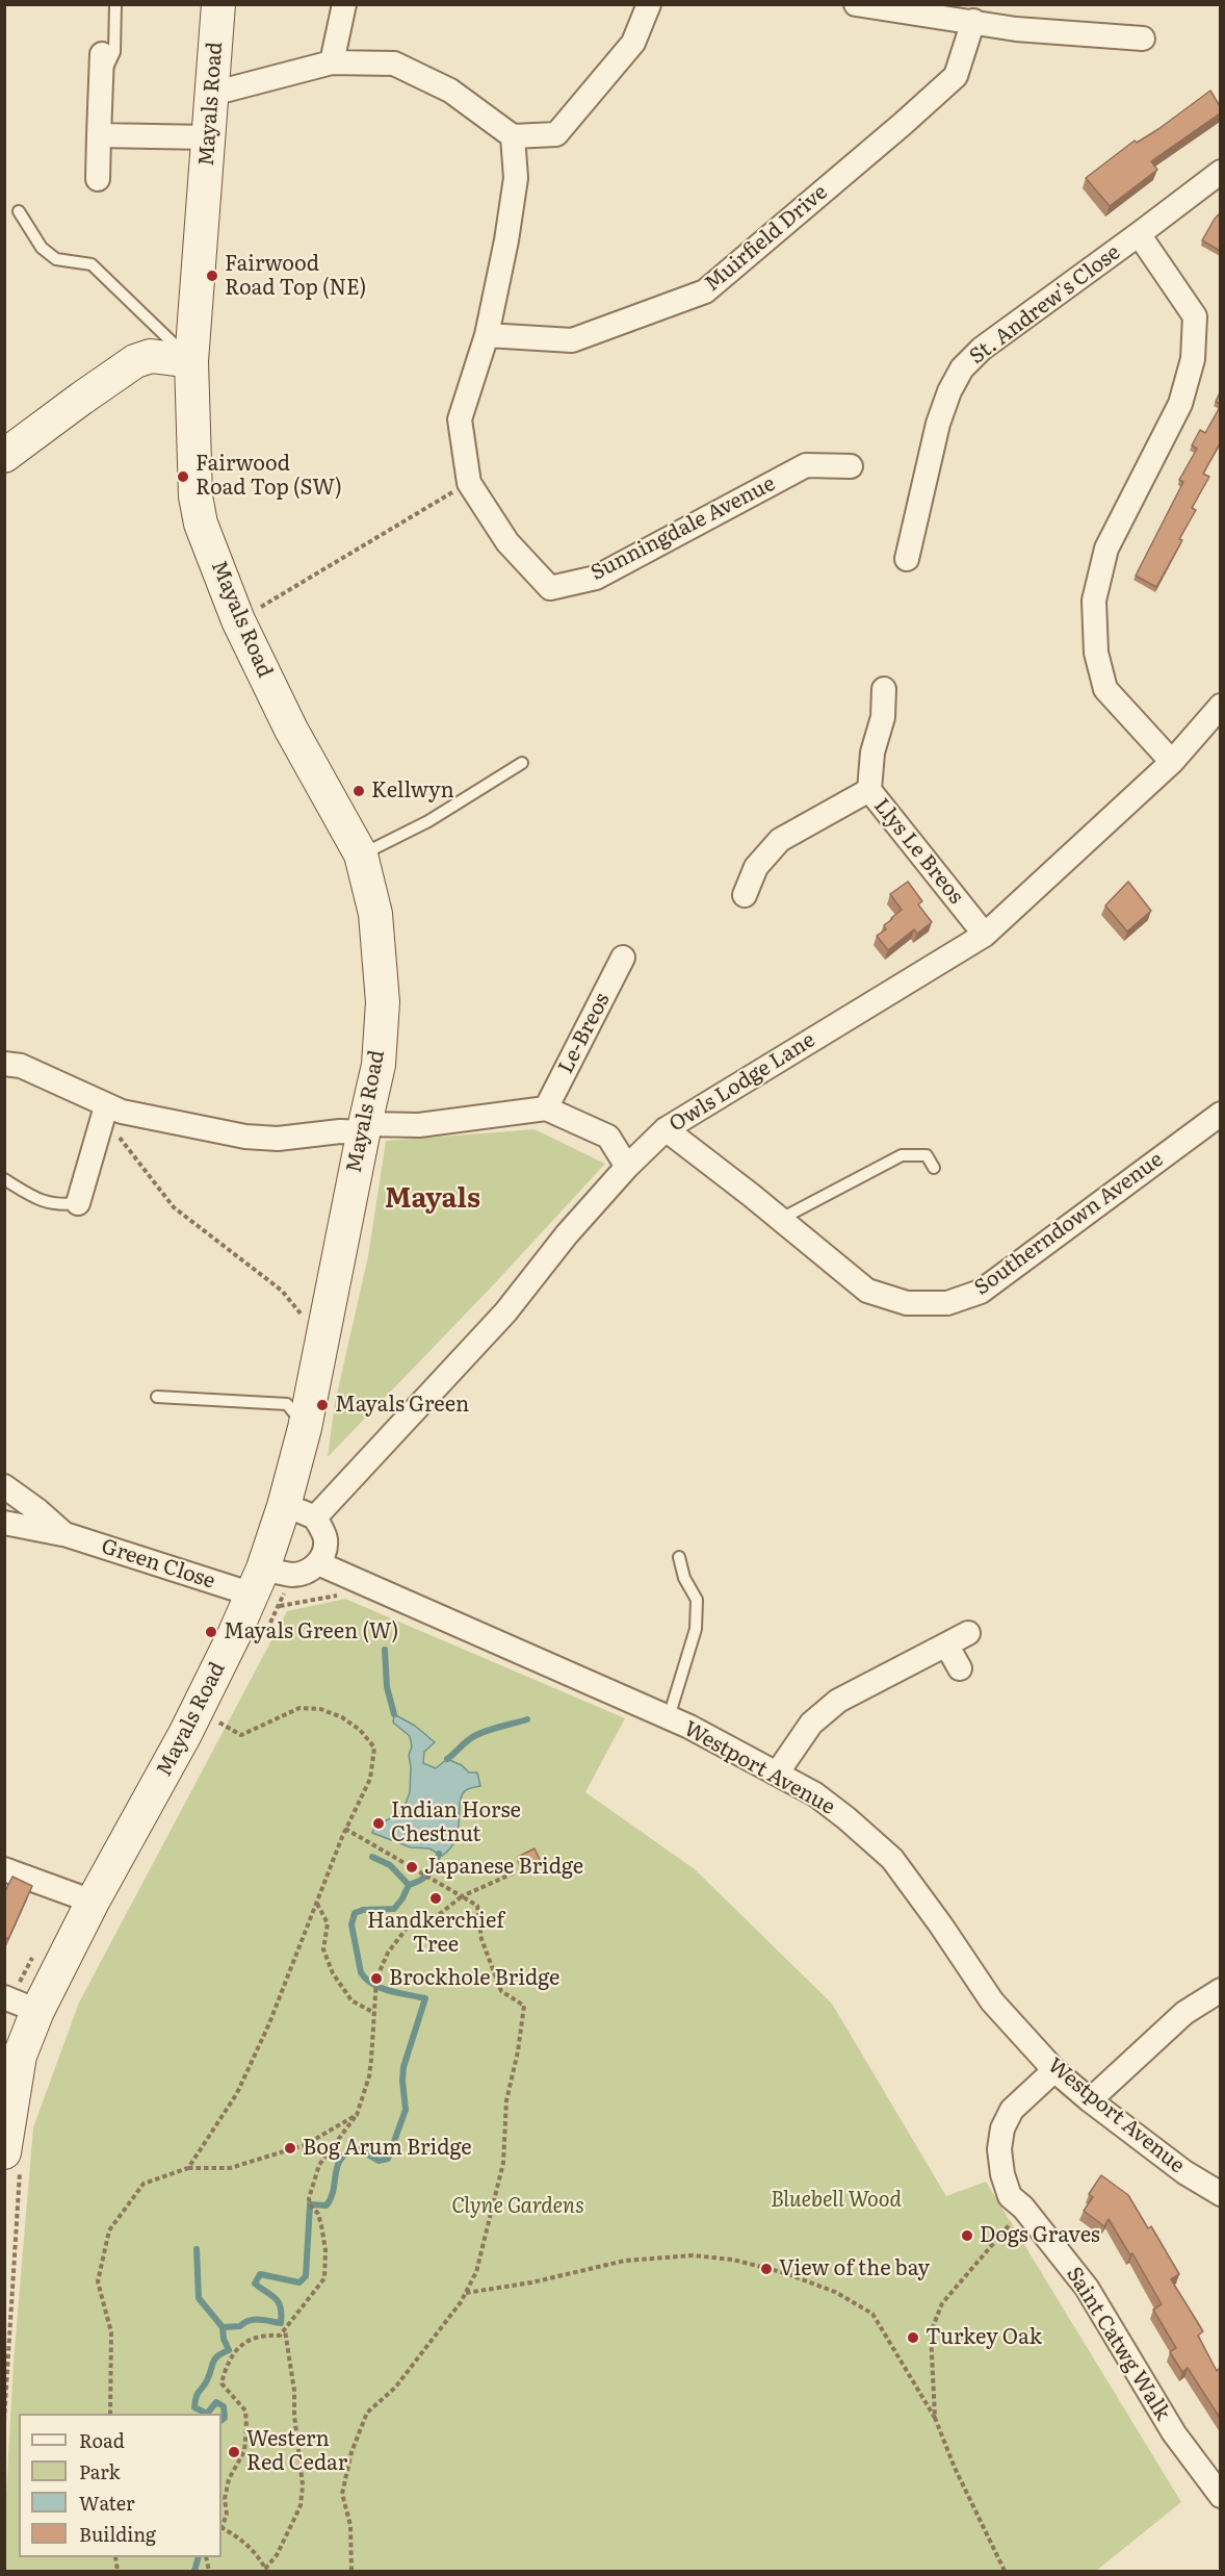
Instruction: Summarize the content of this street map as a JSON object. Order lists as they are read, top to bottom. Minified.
{"streets":{"main road":["Mayals Road"],"street":["Muirfield Drive","St. Andrew's Close","Sunningdale Avenue","Llys Le Breos","Le-Breos","Owls Lodge Lane","Southerndown Avenue","Green Close","Westport Avenue","Saint Catwg Walk"]},"crossings":[["Mayals Road","Green Close"],["Muirfield Drive","Sunningdale Avenue"],["St. Andrew's Close","Owls Lodge Lane"],["Llys Le Breos","Owls Lodge Lane"],["Owls Lodge Lane","Southerndown Avenue"],["Green Close","Westport Avenue"],["Westport Avenue","Saint Catwg Walk"]],"districts":["Mayals"],"parks":["Bluebell Wood","Clyne Gardens"],"places":["Fairwood Road Top (NE)","Fairwood Road Top (SW)","Kellwyn","Mayals Green","Mayals Green (W)","Indian Horse Chestnut","Japanese Bridge","Handkerchief Tree","Brockhole Bridge","Bog Arum Bridge","Dogs Graves","View of the bay","Turkey Oak","Western Red Cedar"],"legend":["Road","Park","Water","Building"]}
